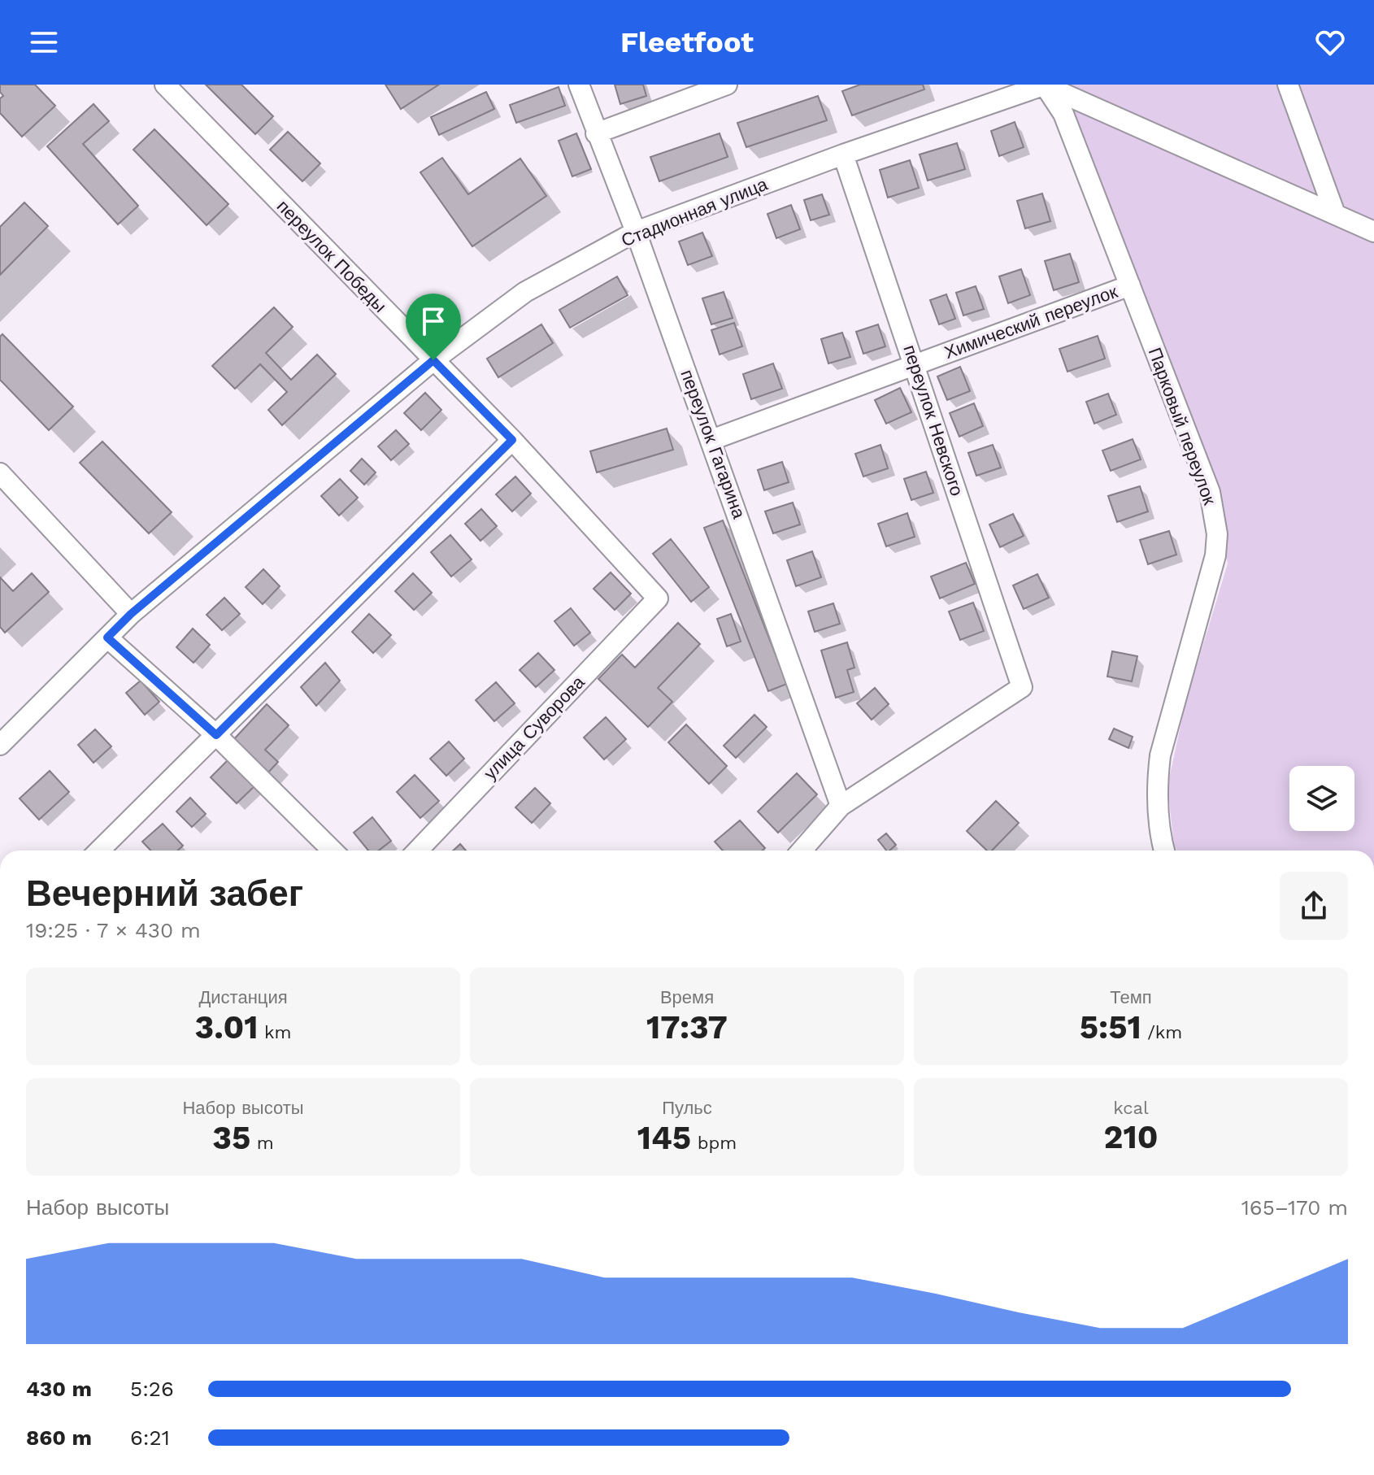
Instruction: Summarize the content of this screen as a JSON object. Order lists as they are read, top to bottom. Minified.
{"streets":{"street":["Стадионная улица","переулок Победы","Химический переулок","переулок Невского","Парковый переулок","переулок Гагарина","улица Суворова"]},"crossings":[["Стадионная улица","переулок Победы"],["Стадионная улица","переулок Невского"],["Стадионная улица","Парковый переулок"],["Стадионная улица","переулок Гагарина"],["переулок Победы","улица Суворова"],["Химический переулок","переулок Невского"],["Химический переулок","Парковый переулок"],["Химический переулок","переулок Гагарина"],["переулок Невского","переулок Гагарина"]],"page":{"header":"Fleetfoot","heading":["Вечерний забег","19:25 · 7 × 430 m"],"stats":[["Дистанция","3.01 km"],["Время","17:37"],["Темп","5:51 /km"],["Набор высоты","35 m"],["Пульс","145 bpm"],["kcal","210"]],"chart":["Набор высоты","165–170 m"],"list":[{"name":"430 m","note":"5:26"},{"name":"860 m","note":"6:21"}]}}
